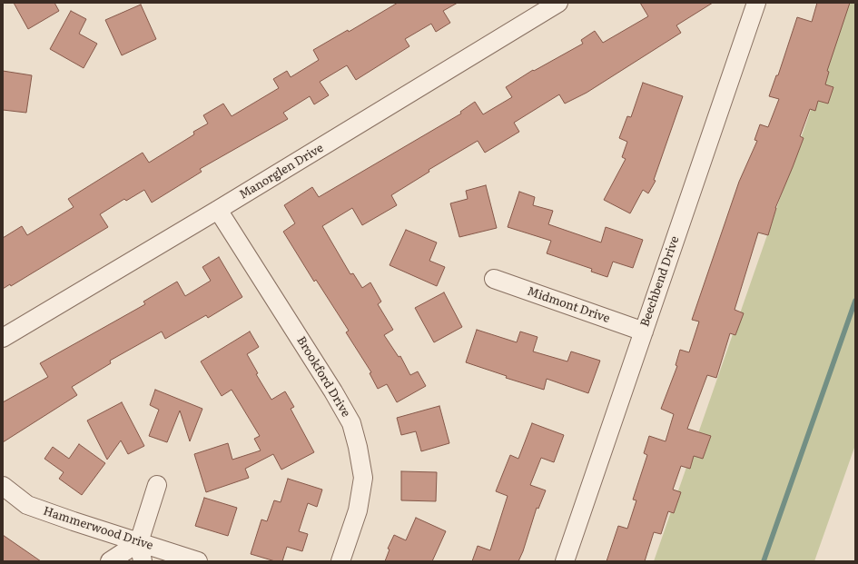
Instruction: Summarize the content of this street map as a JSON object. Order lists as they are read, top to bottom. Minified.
{"streets":{"street":["Manorglen Drive","Beechbend Drive","Midmont Drive","Brookford Drive","Hammerwood Drive"]},"crossings":[["Manorglen Drive","Brookford Drive"],["Beechbend Drive","Midmont Drive"]]}
